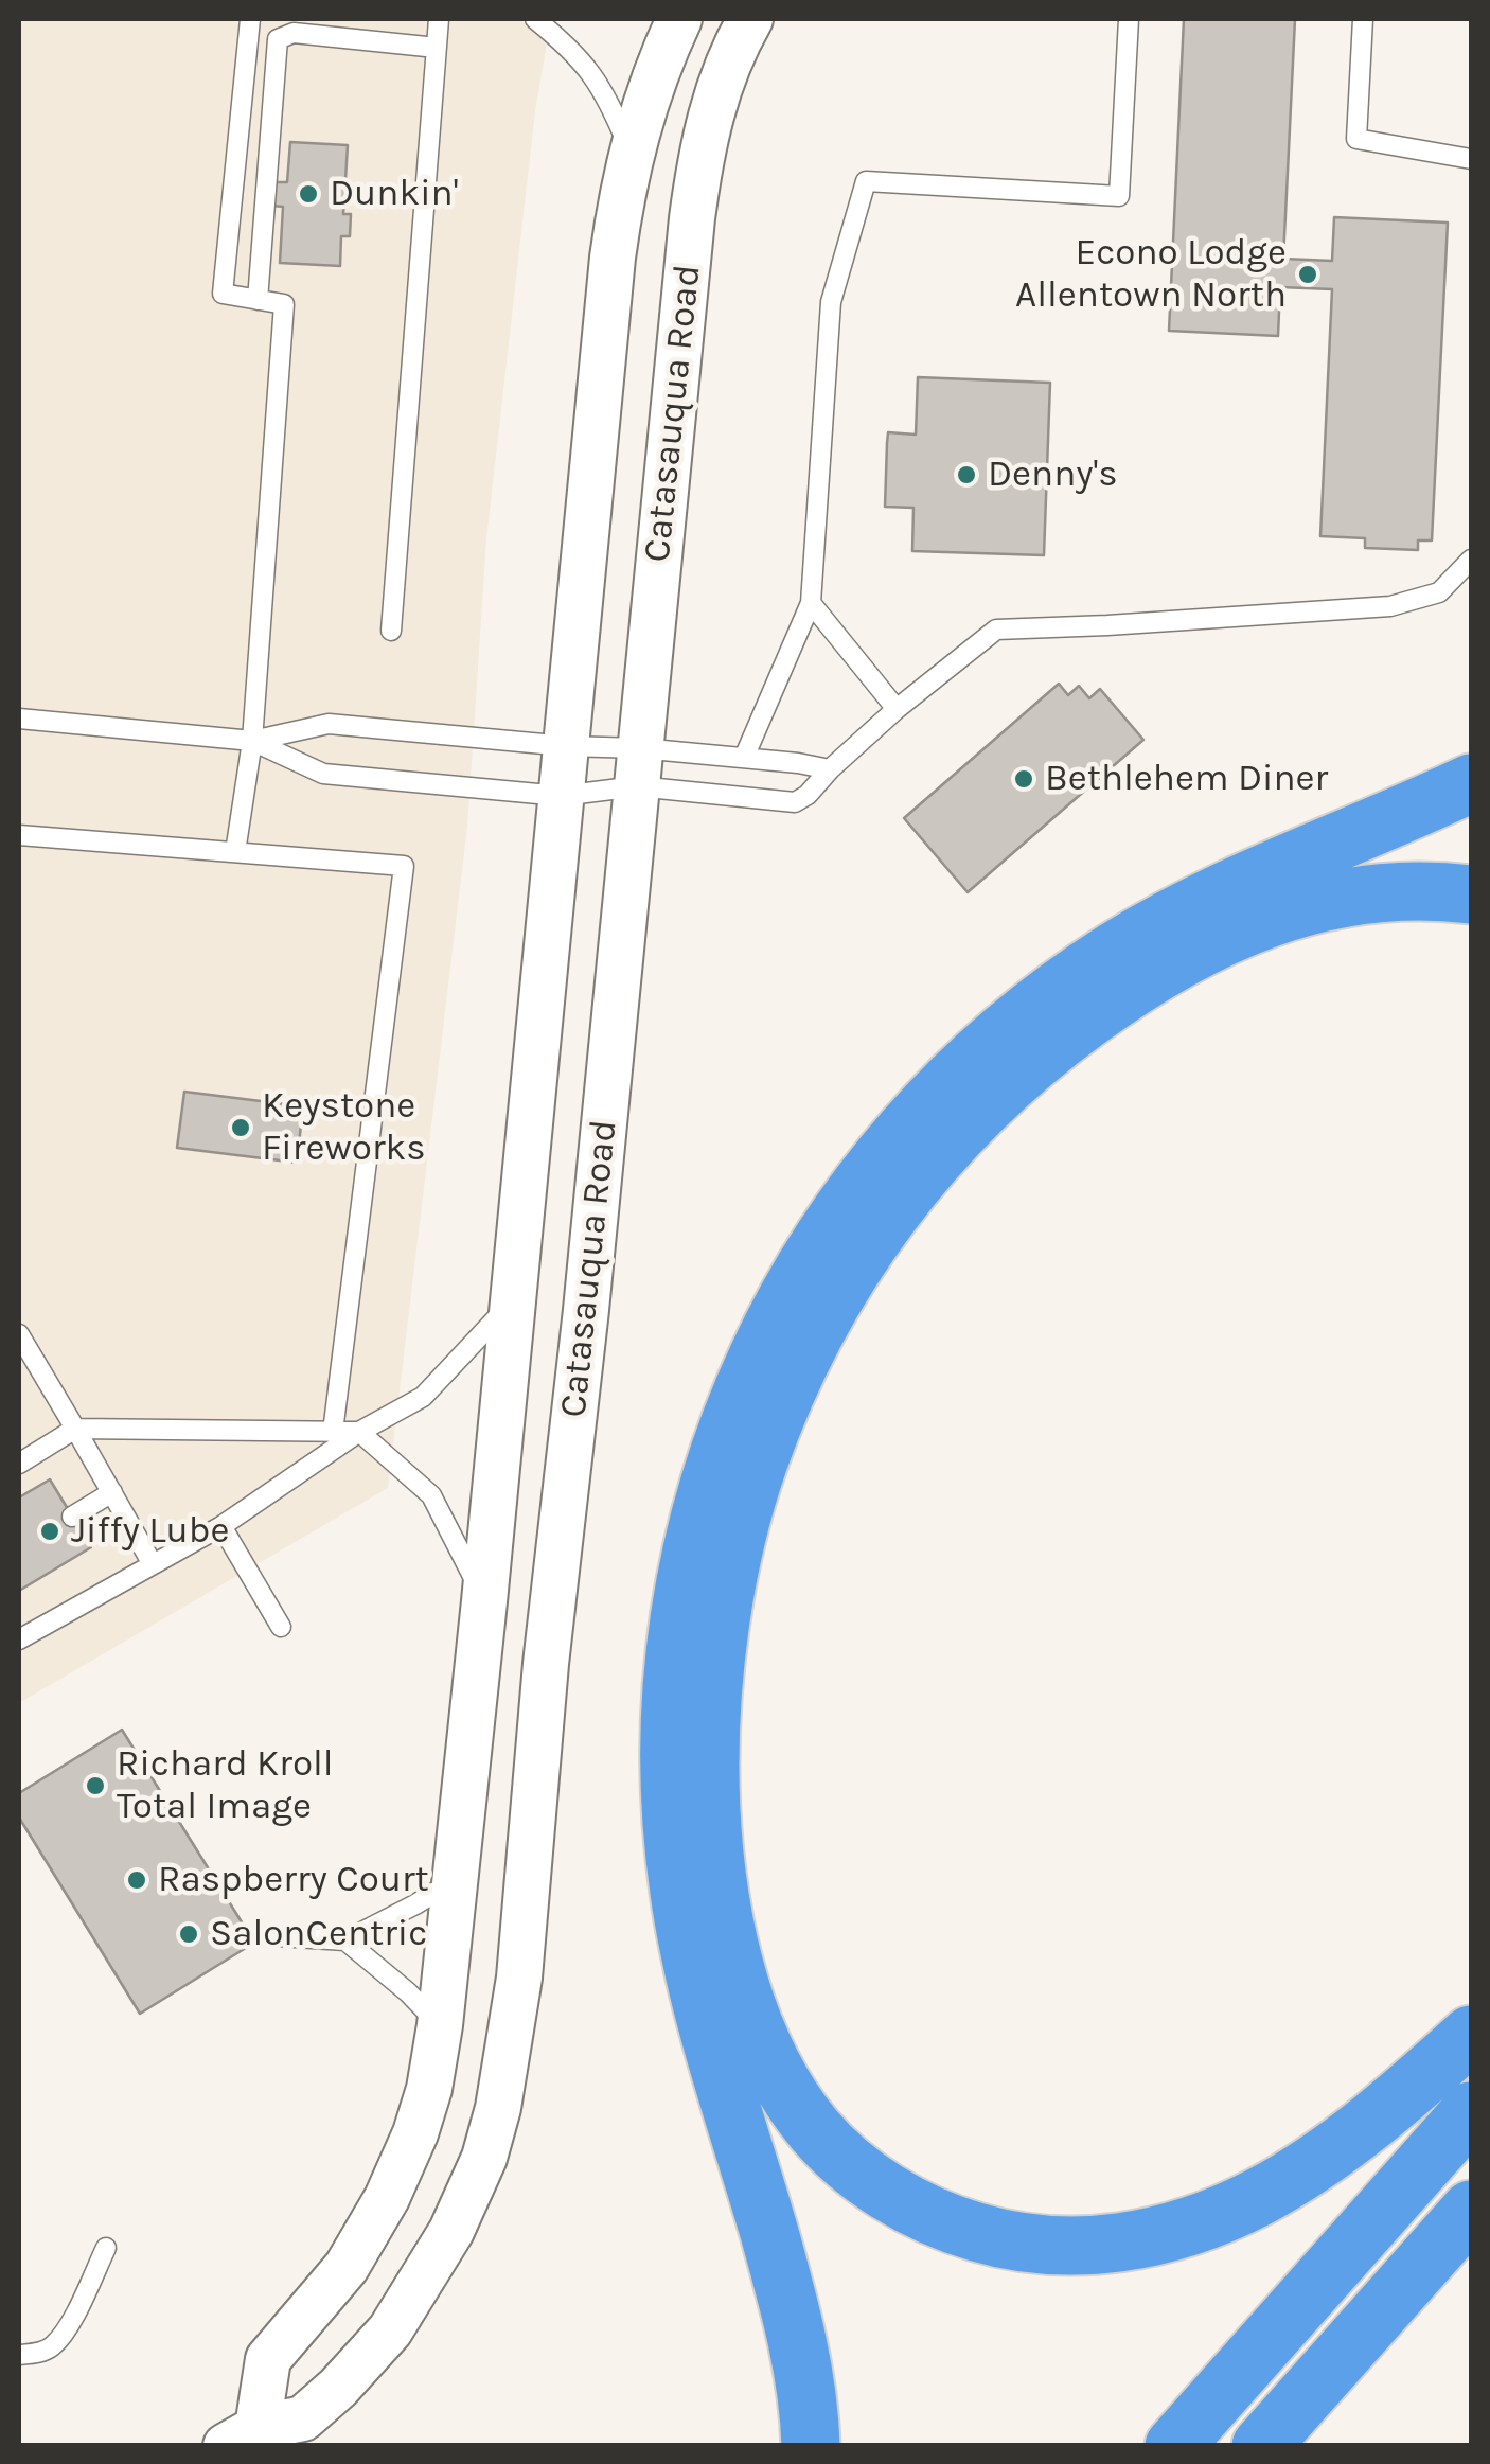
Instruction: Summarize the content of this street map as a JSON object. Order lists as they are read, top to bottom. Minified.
{"streets":{"street":["Catasauqua Road"]},"places":["Dunkin'","Econo Lodge Allentown North","Denny's","Bethlehem Diner","Keystone Fireworks","Jiffy Lube","Richard Kroll Total Image","Raspberry Court","SalonCentric"]}
